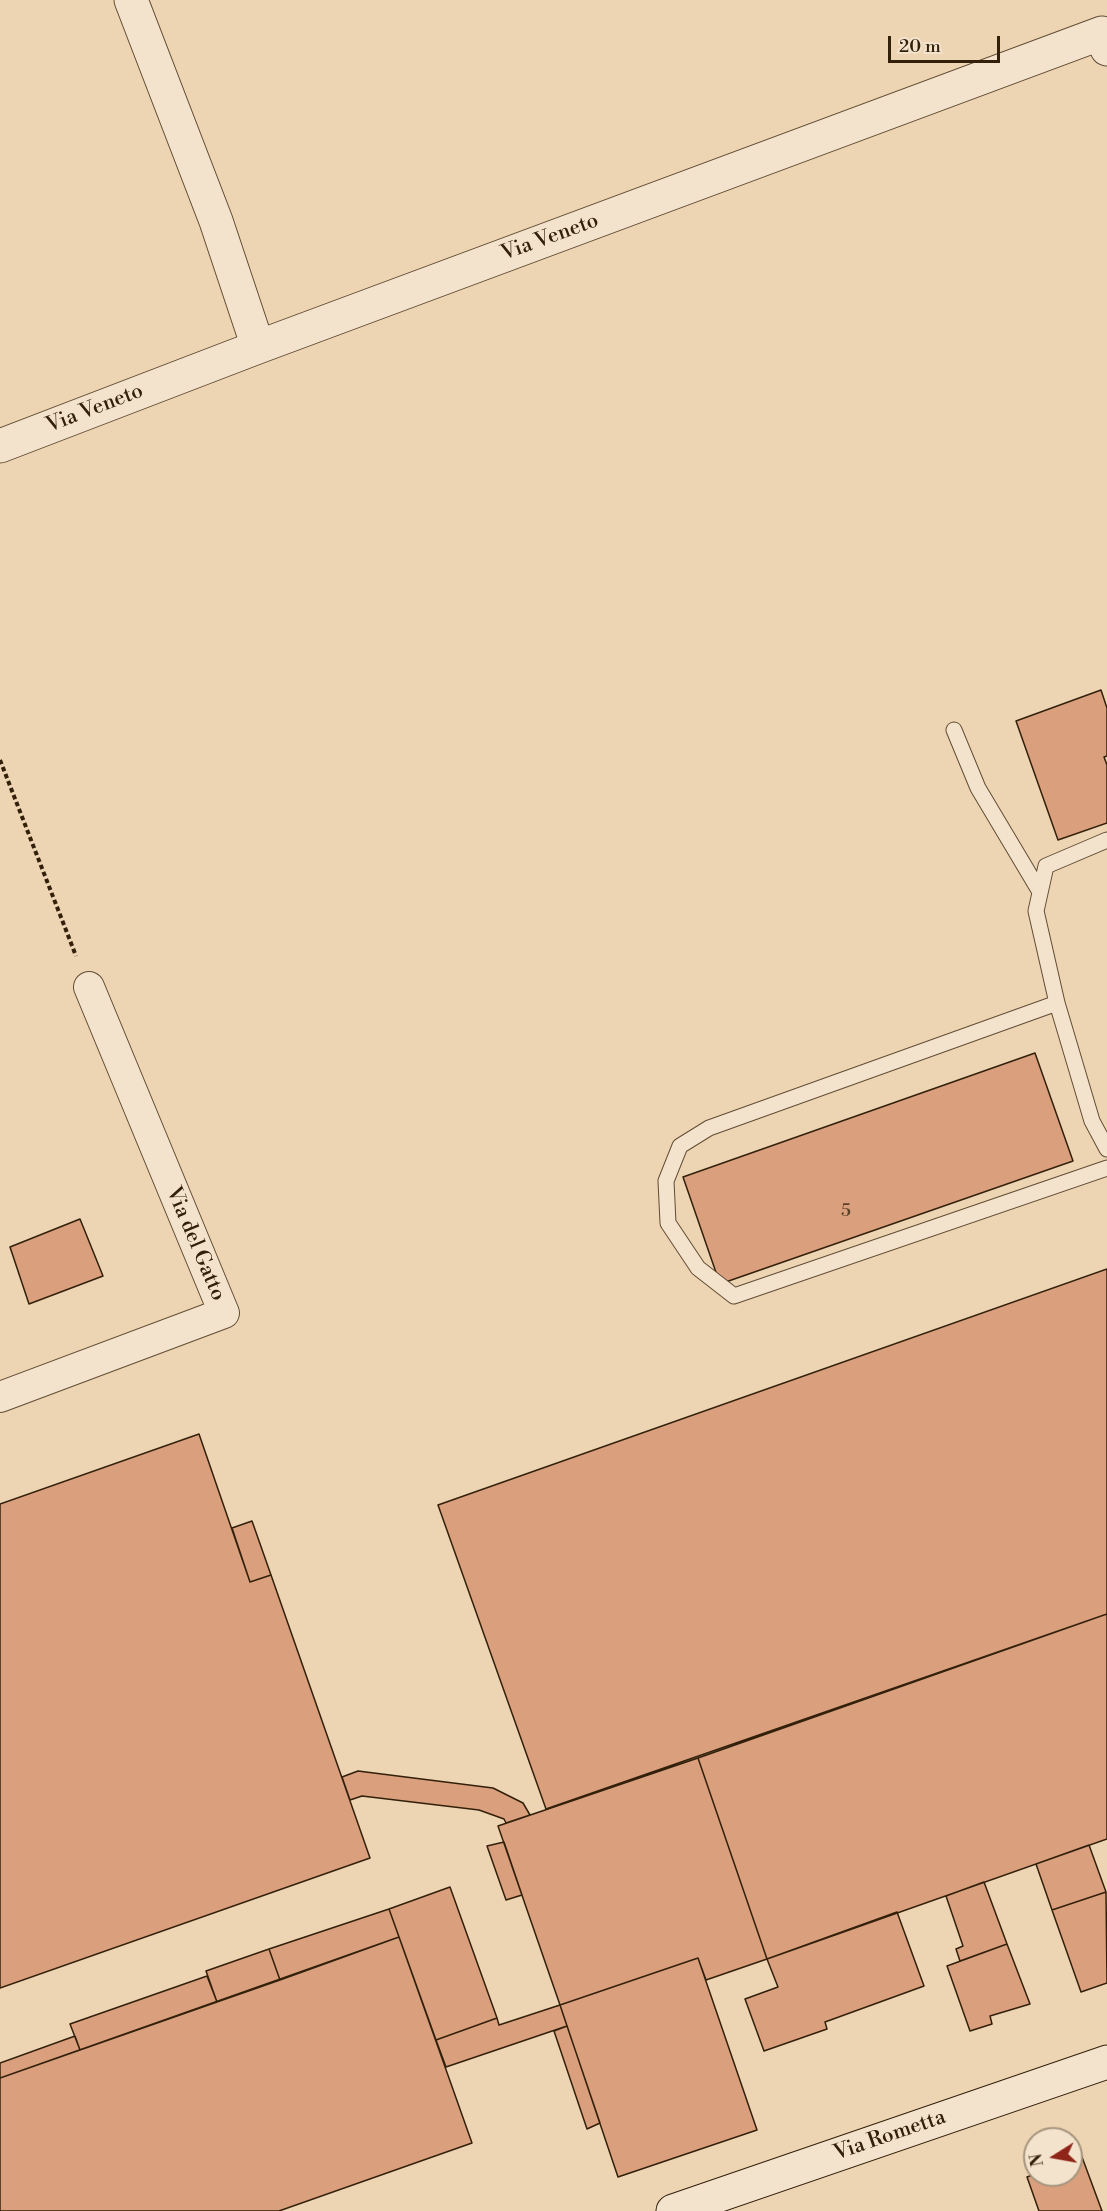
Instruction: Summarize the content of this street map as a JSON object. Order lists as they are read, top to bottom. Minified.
{"streets":{"street":["Via Veneto","Via del Gatto","Via Rometta"]},"house_numbers":["5"],"scale_bar":"20 m","north":"left"}
